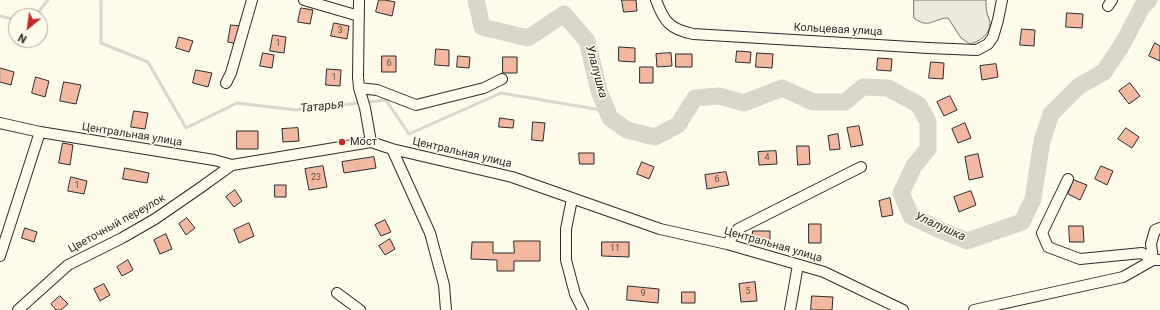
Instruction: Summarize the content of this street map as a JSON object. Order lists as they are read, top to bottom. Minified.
{"streets":{"street":["Кольцевая улица","Центральная улица","Цветочный переулок"]},"crossings":[["Центральная улица","Цветочный переулок"]],"water":["Улалушка","Татарья"],"places":["Мост"],"house_numbers":["3","1","6","1","4","23","6","1","11","5","9"],"north":"bottom left"}
